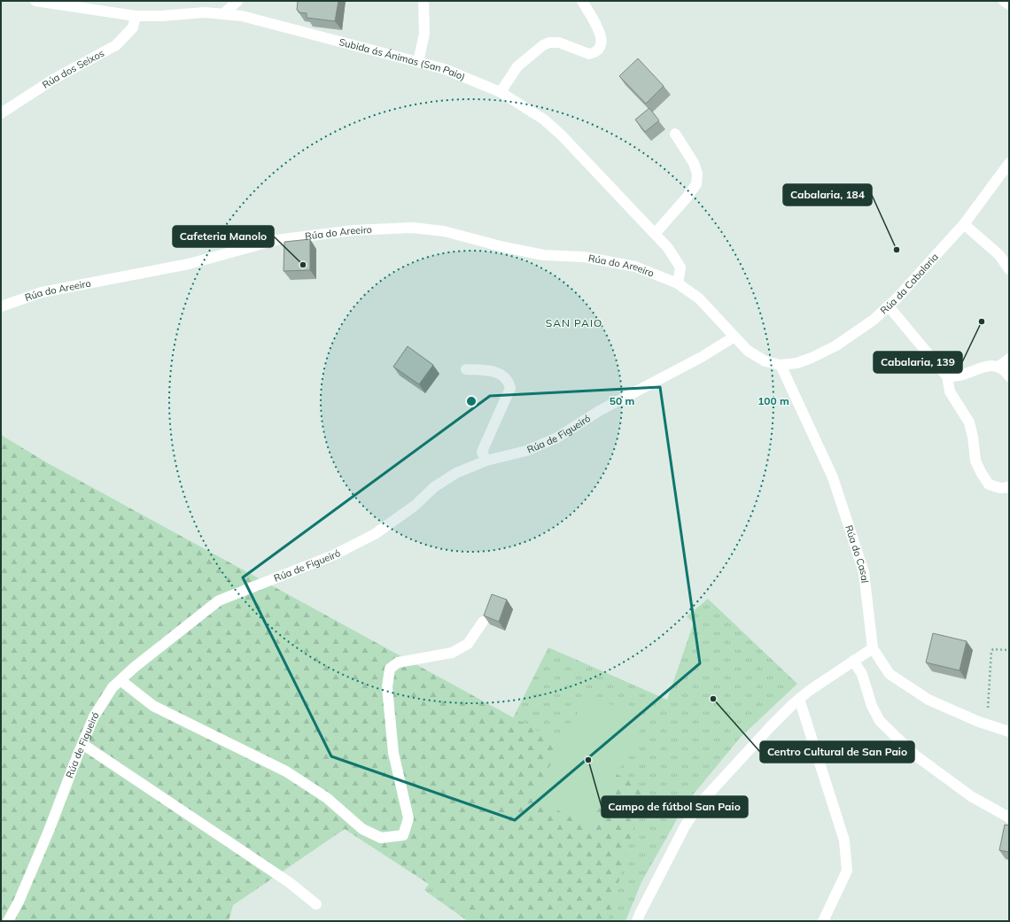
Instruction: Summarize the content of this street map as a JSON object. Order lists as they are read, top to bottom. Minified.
{"streets":{"street":["Subida ás Ánimas (San Paio)","Rúa dos Seixos","Rúa do Areeiro","Rúa da Cabalaria","Rúa de Figueiró","Rúa do Casal"]},"crossings":[["Subida ás Ánimas (San Paio)","Rúa dos Seixos"],["Subida ás Ánimas (San Paio)","Rúa do Areeiro"],["Rúa do Areeiro","Rúa de Figueiró"],["Rúa da Cabalaria","Rúa do Casal"]],"districts":["SAN PAIO"],"places":["Cabalaria, 184","Cafeteria Manolo","Cabalaria, 139","Centro Cultural de San Paio","Campo de fútbol San Paio"],"rings":["50 m","100 m"]}
